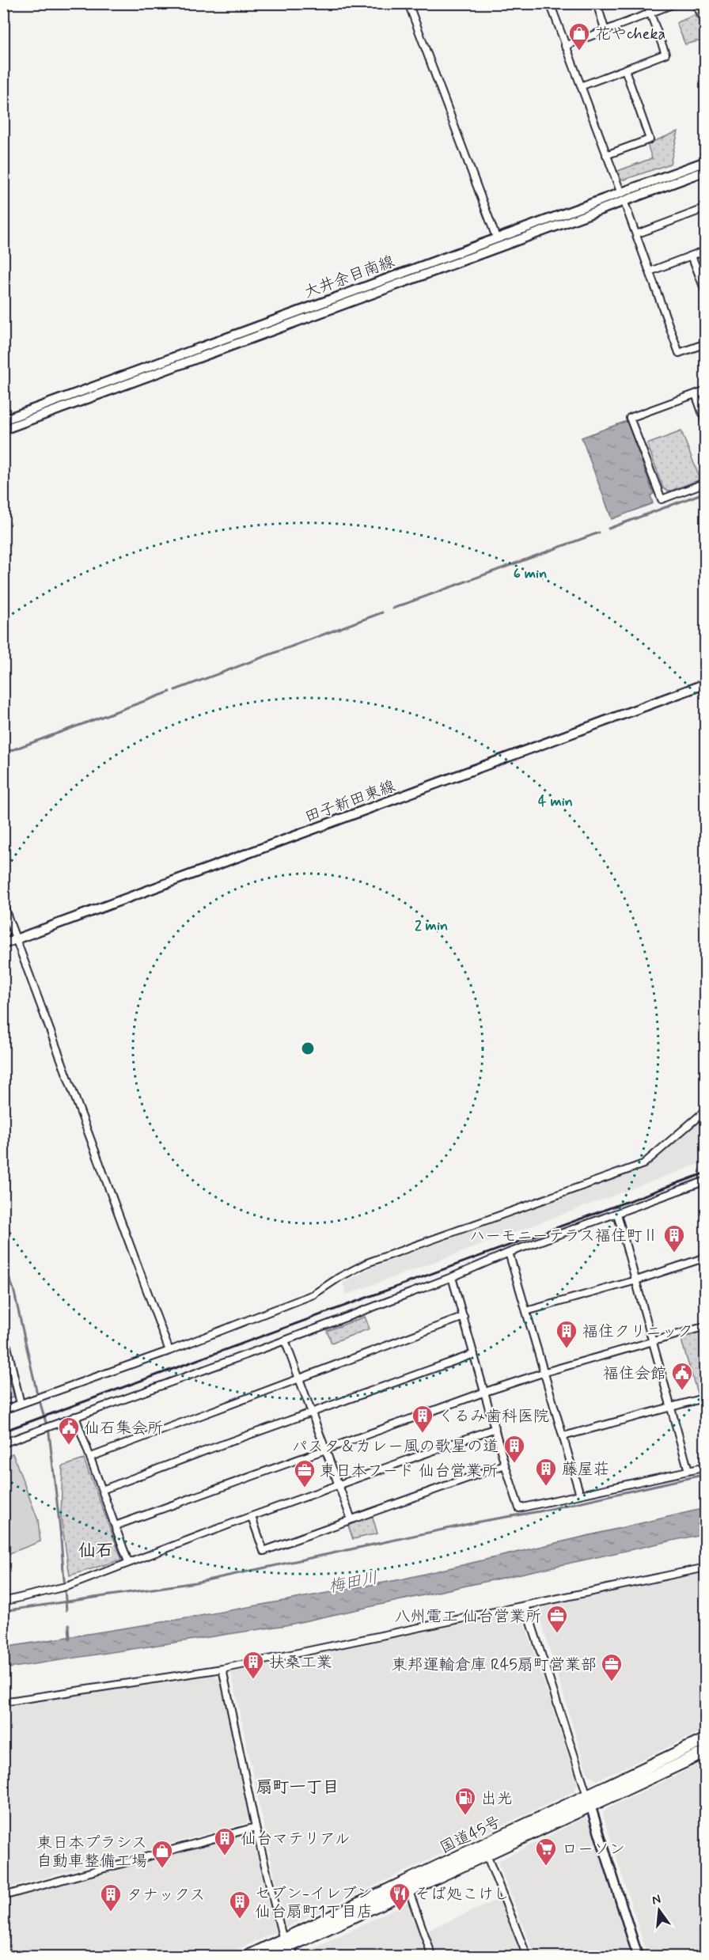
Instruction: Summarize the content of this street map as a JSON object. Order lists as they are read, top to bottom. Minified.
{"streets":{"highway":["国道45号"],"street":["大井余目南線","田子新田東線"]},"districts":["仙石","扇町一丁目"],"water":["梅田川"],"places":{"shop":["花やcheka","東日本プラシス 自動車整備工場"],"building":["ハーモニーテラス福住町Ⅱ","福住クリニック","くるみ歯科医院","パスタ＆カレー風の歌星の道","藤屋荘","扶桑工業","仙台マテリアル","タナックス","セブン-イレブン 仙台扇町1丁目店"],"public building":["福住会館","仙石集会所"],"office":["東日本フード 仙台営業所","八州電工 仙台営業所","東邦運輸倉庫 R45扇町営業部"],"fuel station":["出光"],"supermarket":["ローソン"],"restaurant":["そば処こけし"]},"north":"top","rings":["6 min","4 min","2 min"]}
